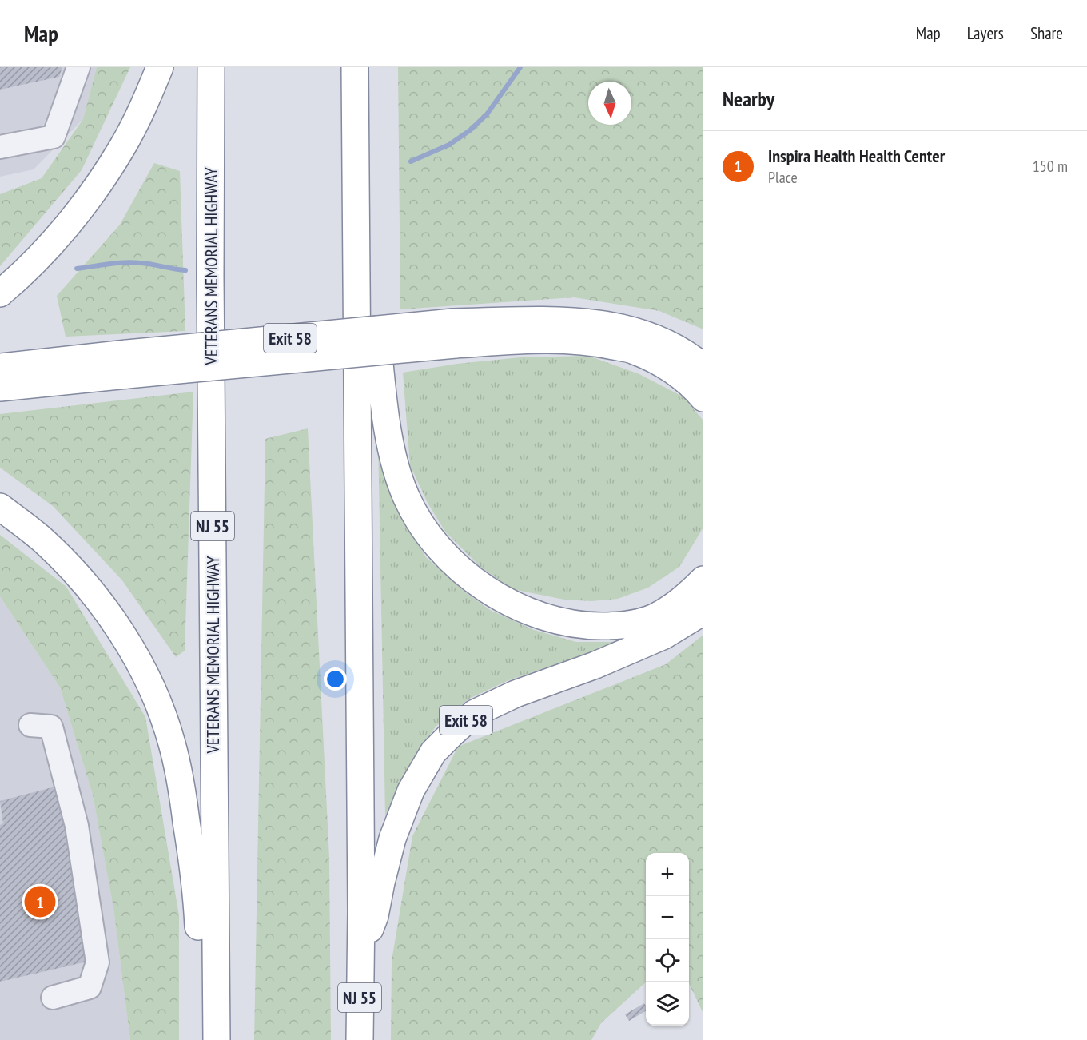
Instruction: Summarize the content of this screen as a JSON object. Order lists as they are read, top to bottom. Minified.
{"streets":{"highway":["VETERANS MEMORIAL HIGHWAY","Exit 58","NJ 55"]},"crossings":[["Exit 58","NJ 55"]],"north":"bottom","page":{"header":"Map","nav":["Map","Layers","Share"],"heading":"Nearby","list":[{"mark":"1","name":"Inspira Health Health Center","note":"Place","value":"150 m"}],"map_buttons":["+","−"],"pins":"1"}}
